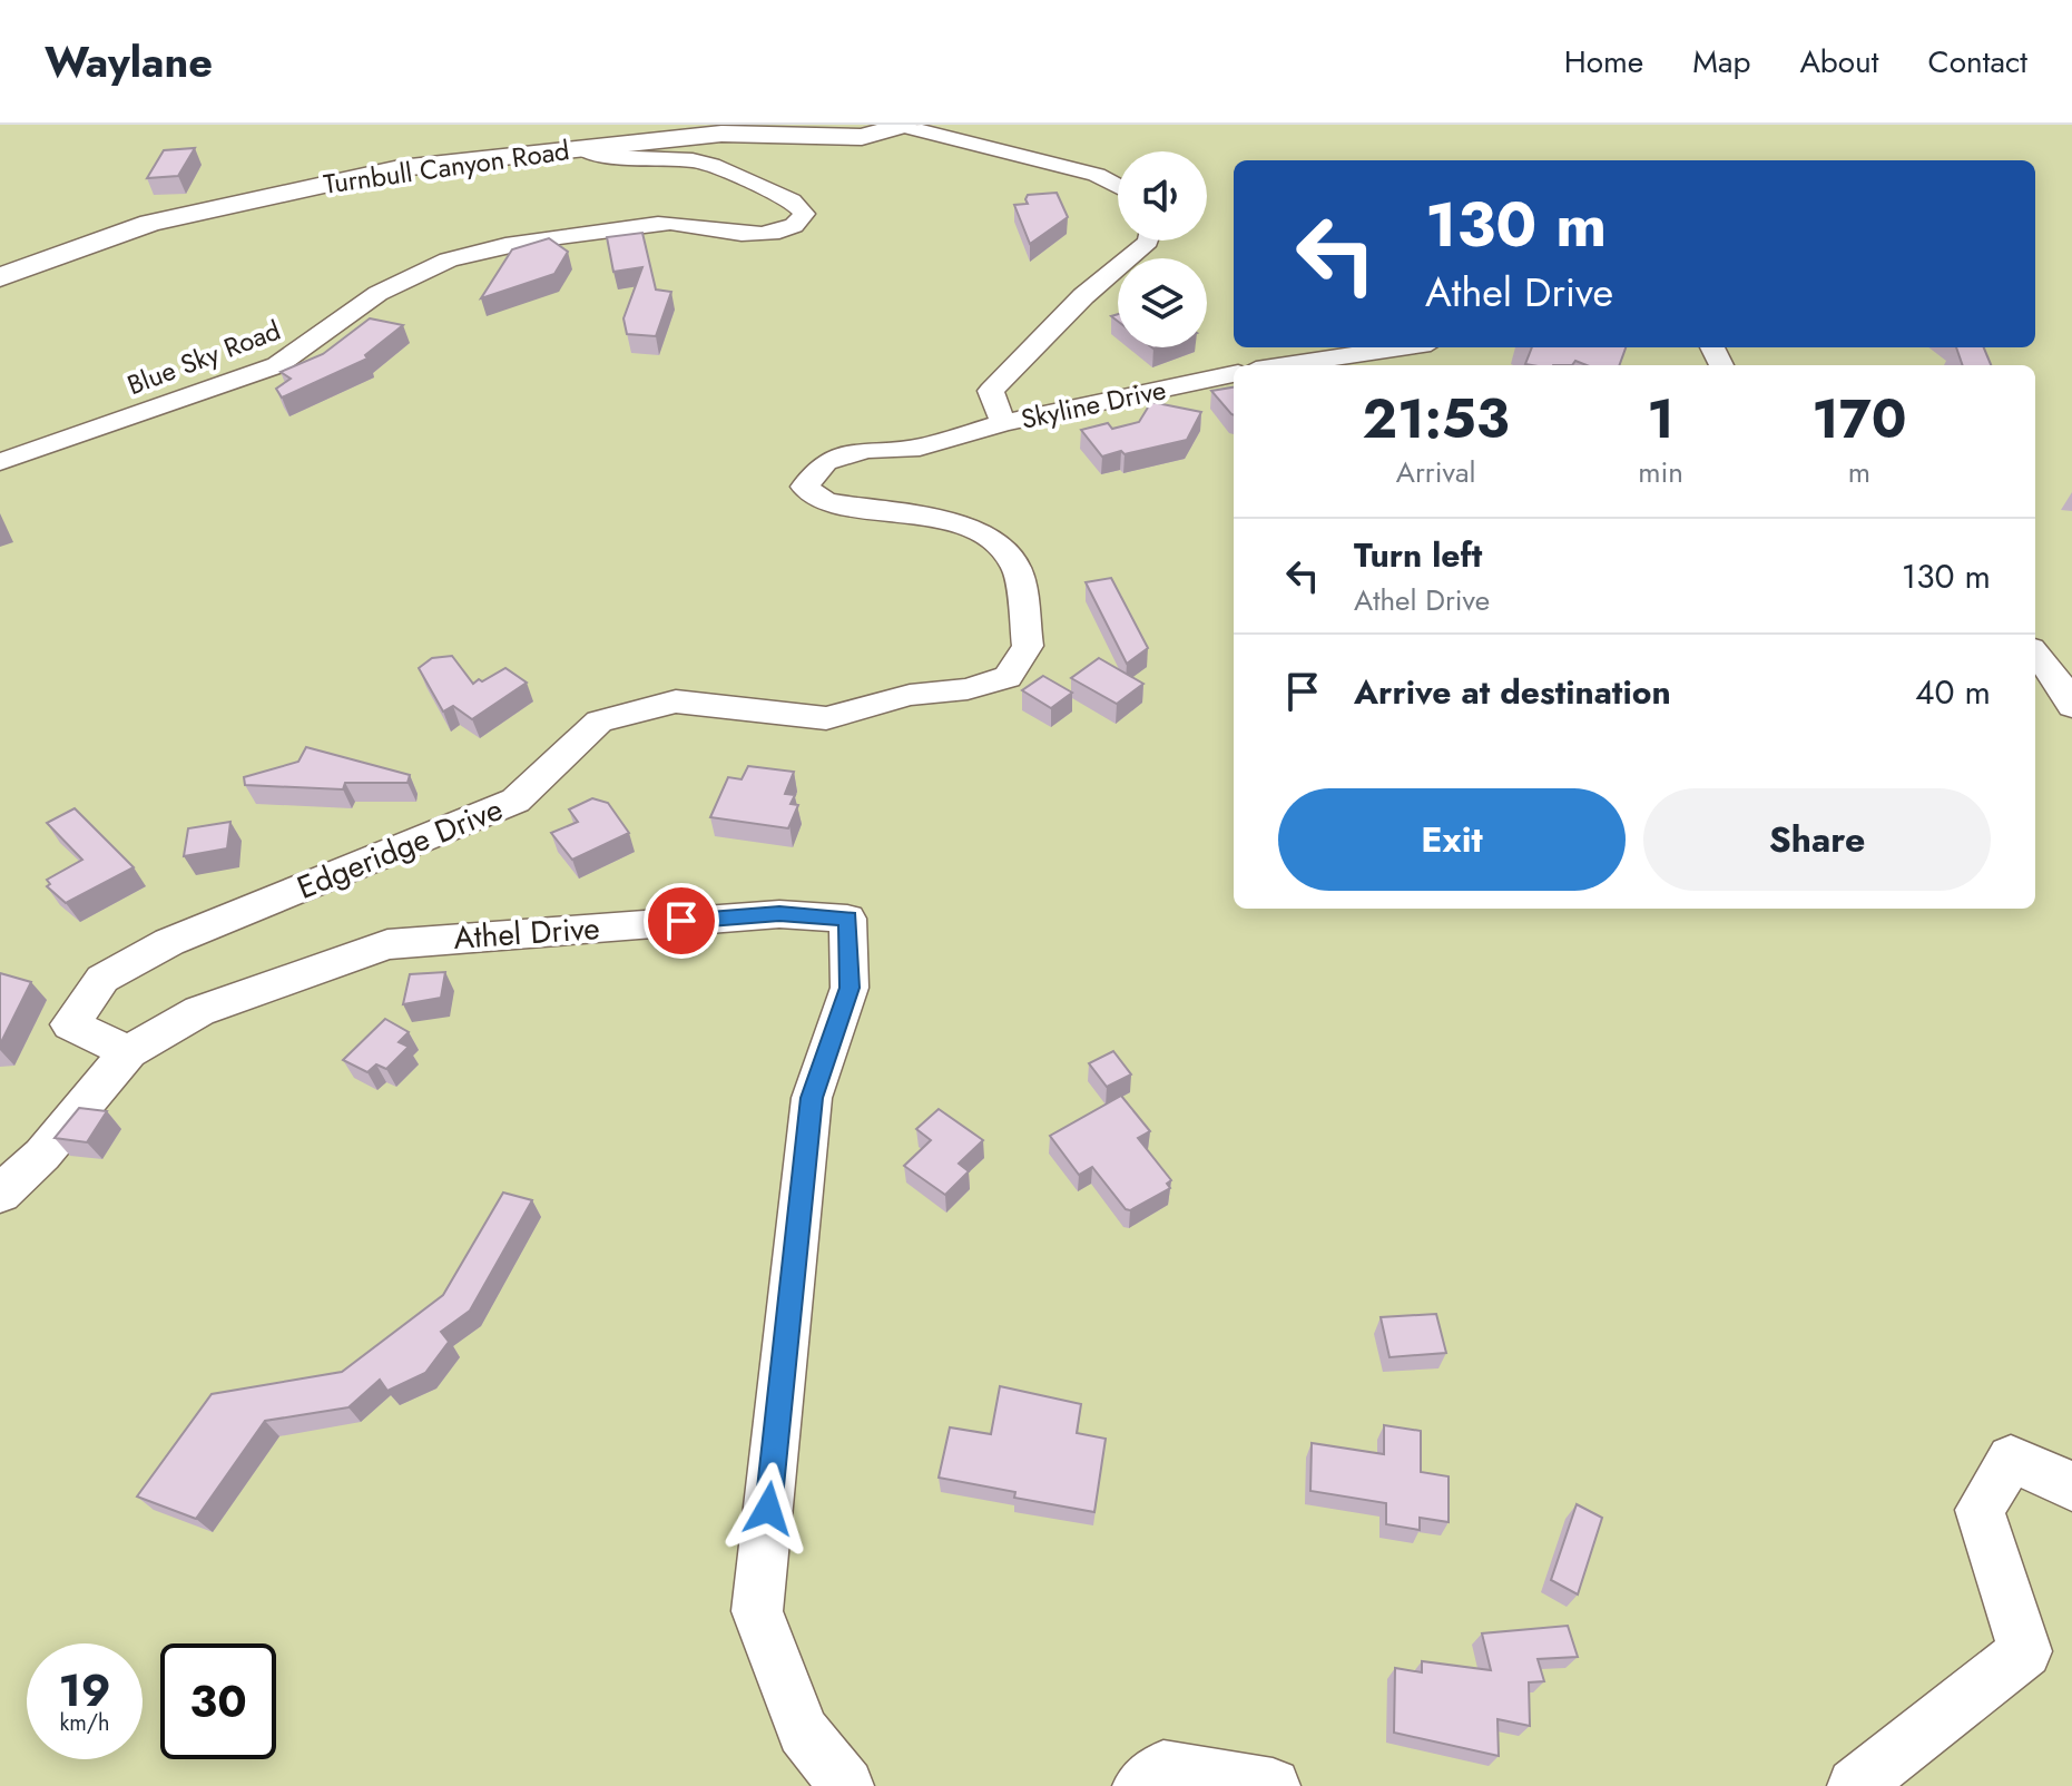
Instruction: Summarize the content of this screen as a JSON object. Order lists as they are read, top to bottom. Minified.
{"streets":{"street":["Turnbull Canyon Road","Blue Sky Road","Skyline Drive","Edgeridge Drive","Athel Drive"]},"crossings":[["Turnbull Canyon Road","Blue Sky Road"],["Skyline Drive","Edgeridge Drive"],["Edgeridge Drive","Athel Drive"]],"page":{"header":"Waylane","nav":["Home","Map","About","Contact"],"turn":["130 m","Athel Drive"],"eta":["21:53","Arrival","1","min","170","m"],"list":[{"name":"Turn left","note":"Athel Drive","value":"130 m"},{"name":"Arrive at destination","value":"40 m"}],"buttons":["Exit","Share"],"speed":"19 km/h","limit":"30"}}
